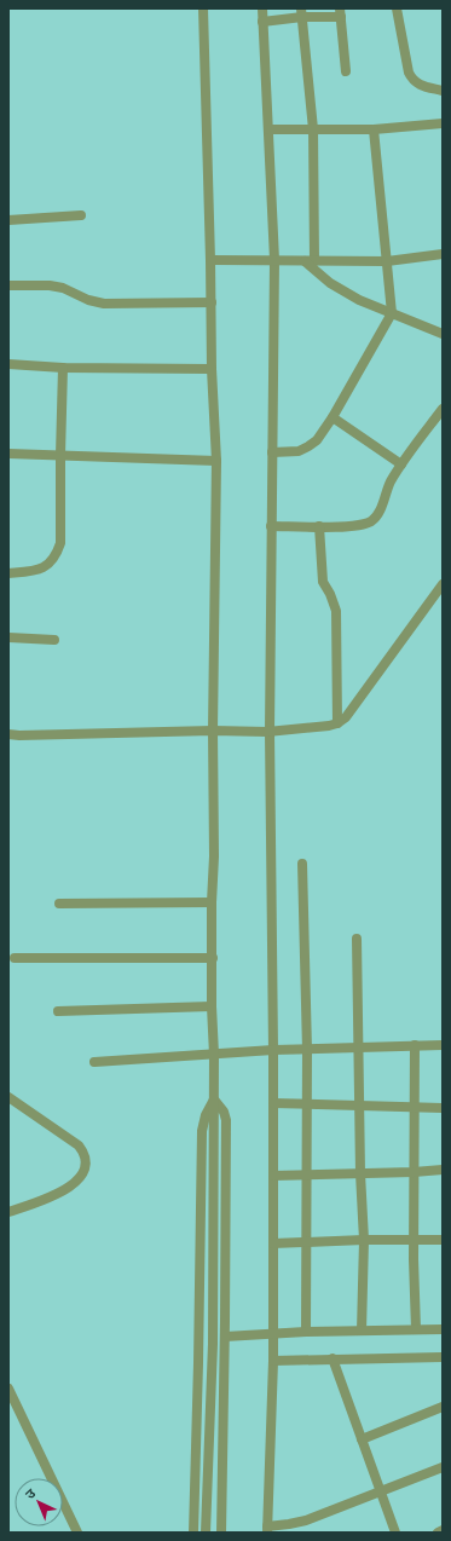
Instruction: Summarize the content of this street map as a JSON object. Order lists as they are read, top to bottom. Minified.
{"north":"top left"}
